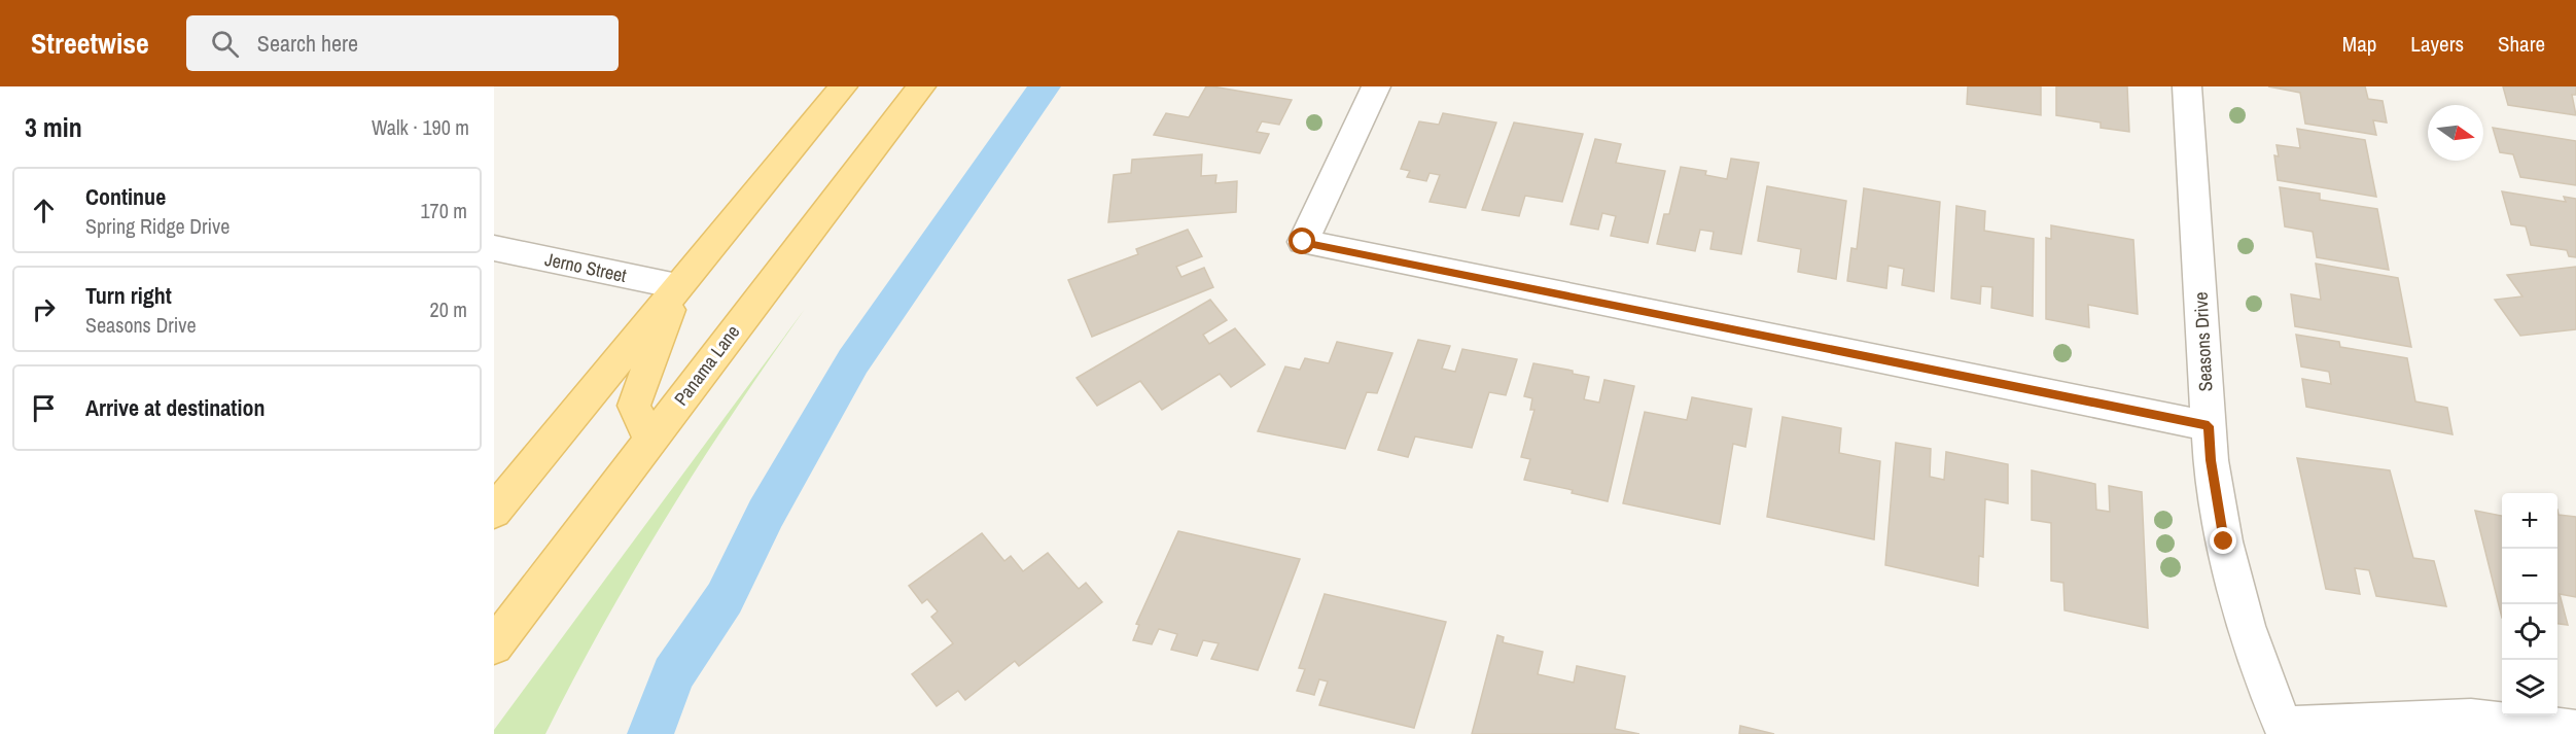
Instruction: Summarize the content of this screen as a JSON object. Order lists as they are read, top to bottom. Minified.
{"streets":{"main road":["Panama Lane"],"street":["Jerno Street","Seasons Drive"]},"north":"right","page":{"header":"Streetwise","search":"Search here","nav":["Map","Layers","Share"],"heading":["3 min","Walk · 190 m"],"list":[["Continue","Spring Ridge Drive","170 m"],["Turn right","Seasons Drive","20 m"],"Arrive at destination"],"map_buttons":["+","−"]}}
